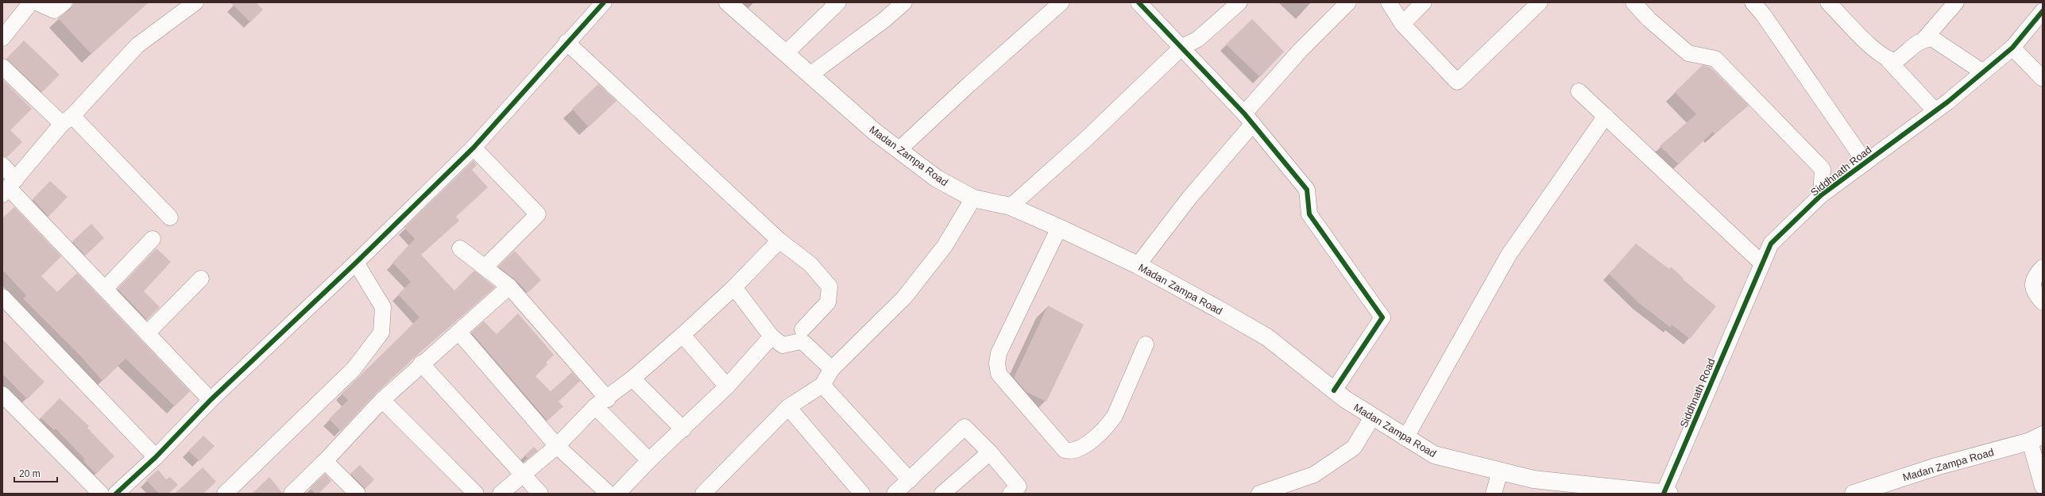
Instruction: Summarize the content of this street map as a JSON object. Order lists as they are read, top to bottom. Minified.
{"streets":{"main road":["Madan Zampa Road"],"street":["Siddhnath Road"]},"crossings":[["Madan Zampa Road","Siddhnath Road"]],"scale_bar":"20 m"}
